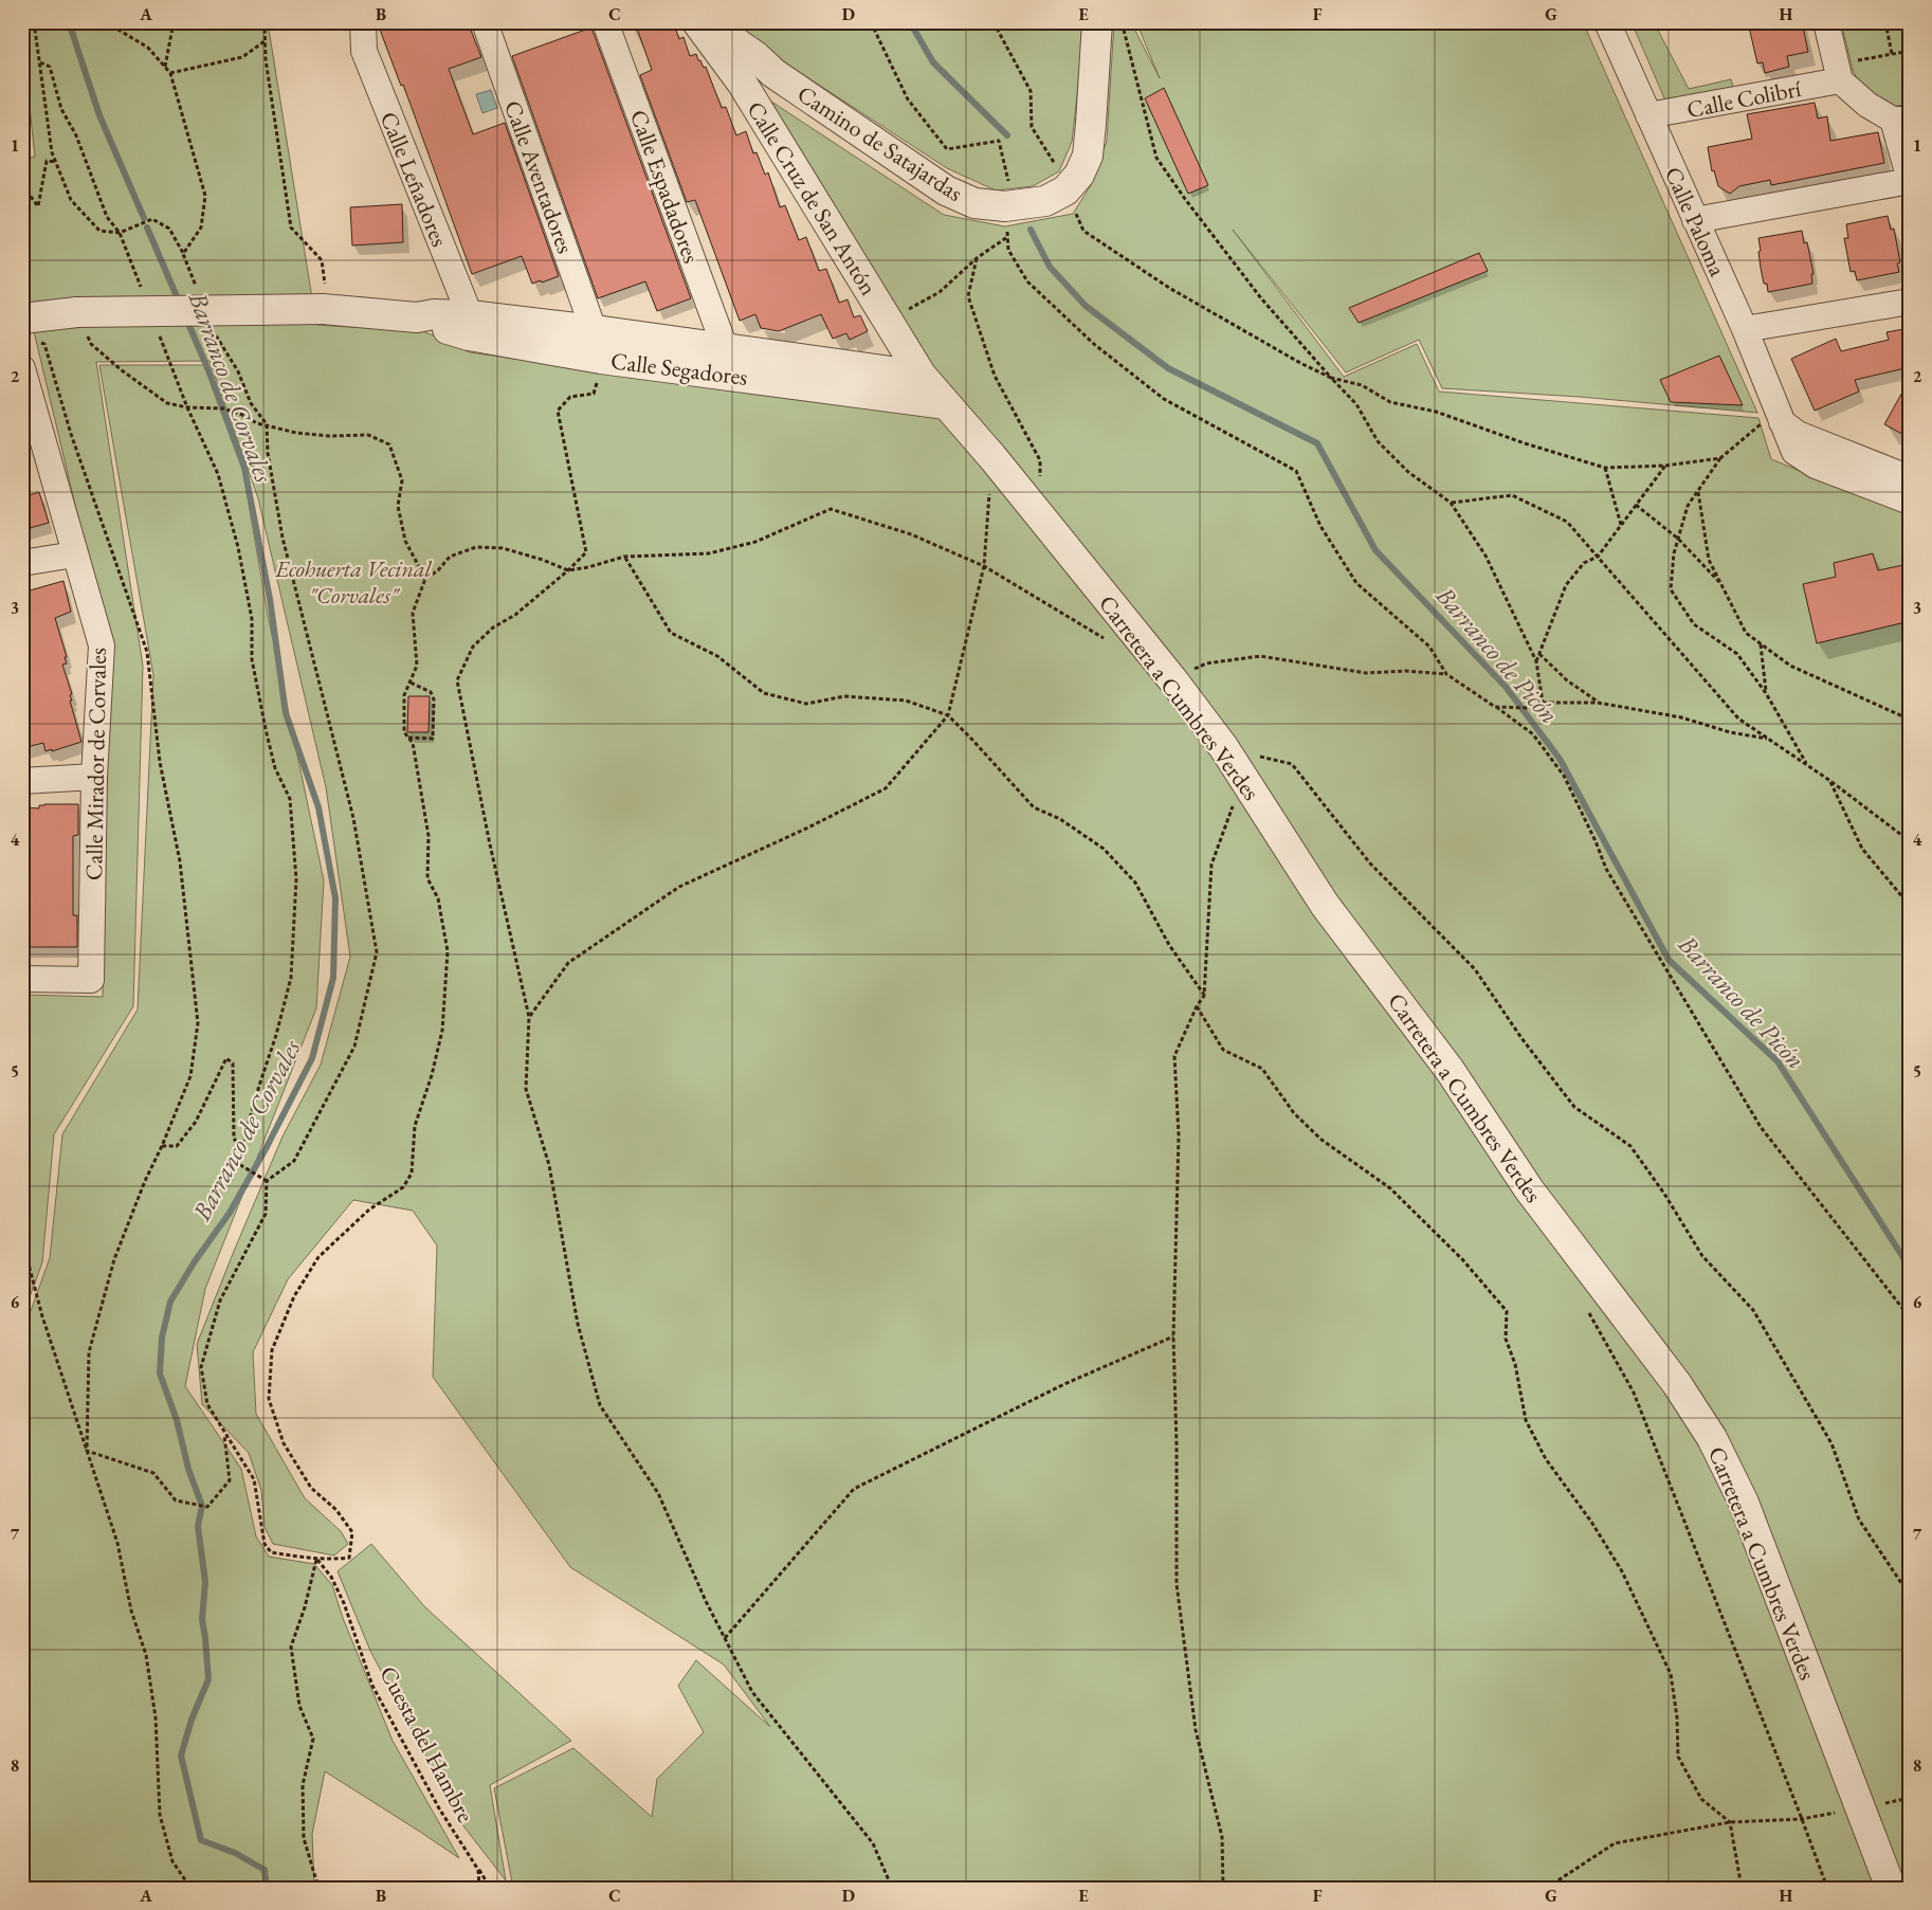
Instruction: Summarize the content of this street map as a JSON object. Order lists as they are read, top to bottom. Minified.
{"streets":{"street":["Calle Colibrí","Camino de Satajardas","Calle Aventadores","Calle Leñadores","Calle Espadadores","Calle Cruz de San Antón","Calle Paloma","Calle Segadores","Carretera a Cumbres Verdes","Calle Mirador de Corvales"],"path":["Cuesta del Hambre"]},"crossings":[["Calle Colibrí","Calle Paloma"],["Camino de Satajardas","Calle Cruz de San Antón"],["Calle Aventadores","Calle Segadores"],["Calle Leñadores","Calle Segadores"],["Calle Espadadores","Calle Segadores"],["Calle Cruz de San Antón","Calle Segadores"],["Calle Cruz de San Antón","Carretera a Cumbres Verdes"],["Calle Segadores","Carretera a Cumbres Verdes"]],"water":["Barranco de Corvales","Barranco de Picón"],"parks":["Ecohuerta Vecinal \"Corvales\""],"grid":{"columns":["A","B","C","D","E","F","G","H"],"rows":["1","2","3","4","5","6","7","8"]}}
